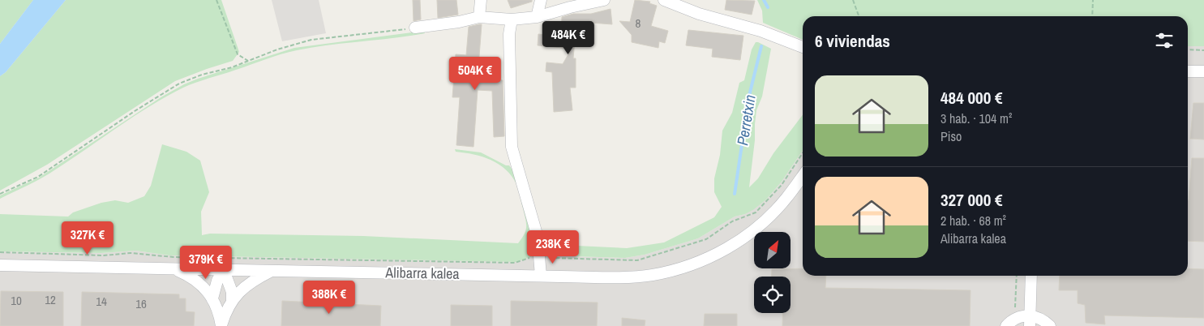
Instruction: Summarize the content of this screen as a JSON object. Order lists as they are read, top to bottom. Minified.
{"streets":{"street":["Alibarra kalea"]},"water":["Perretxin"],"house_numbers":["8","12","10","14","16"],"north":"top right","page":{"heading":"6 viviendas","price":["484K €","504K €","327K €","238K €","379K €","388K €"],"list":[{"name":"484 000 €","note":"3 hab. · 104 m² · Piso"},{"name":"327 000 €","note":"2 hab. · 68 m² · Alibarra kalea"}]}}
